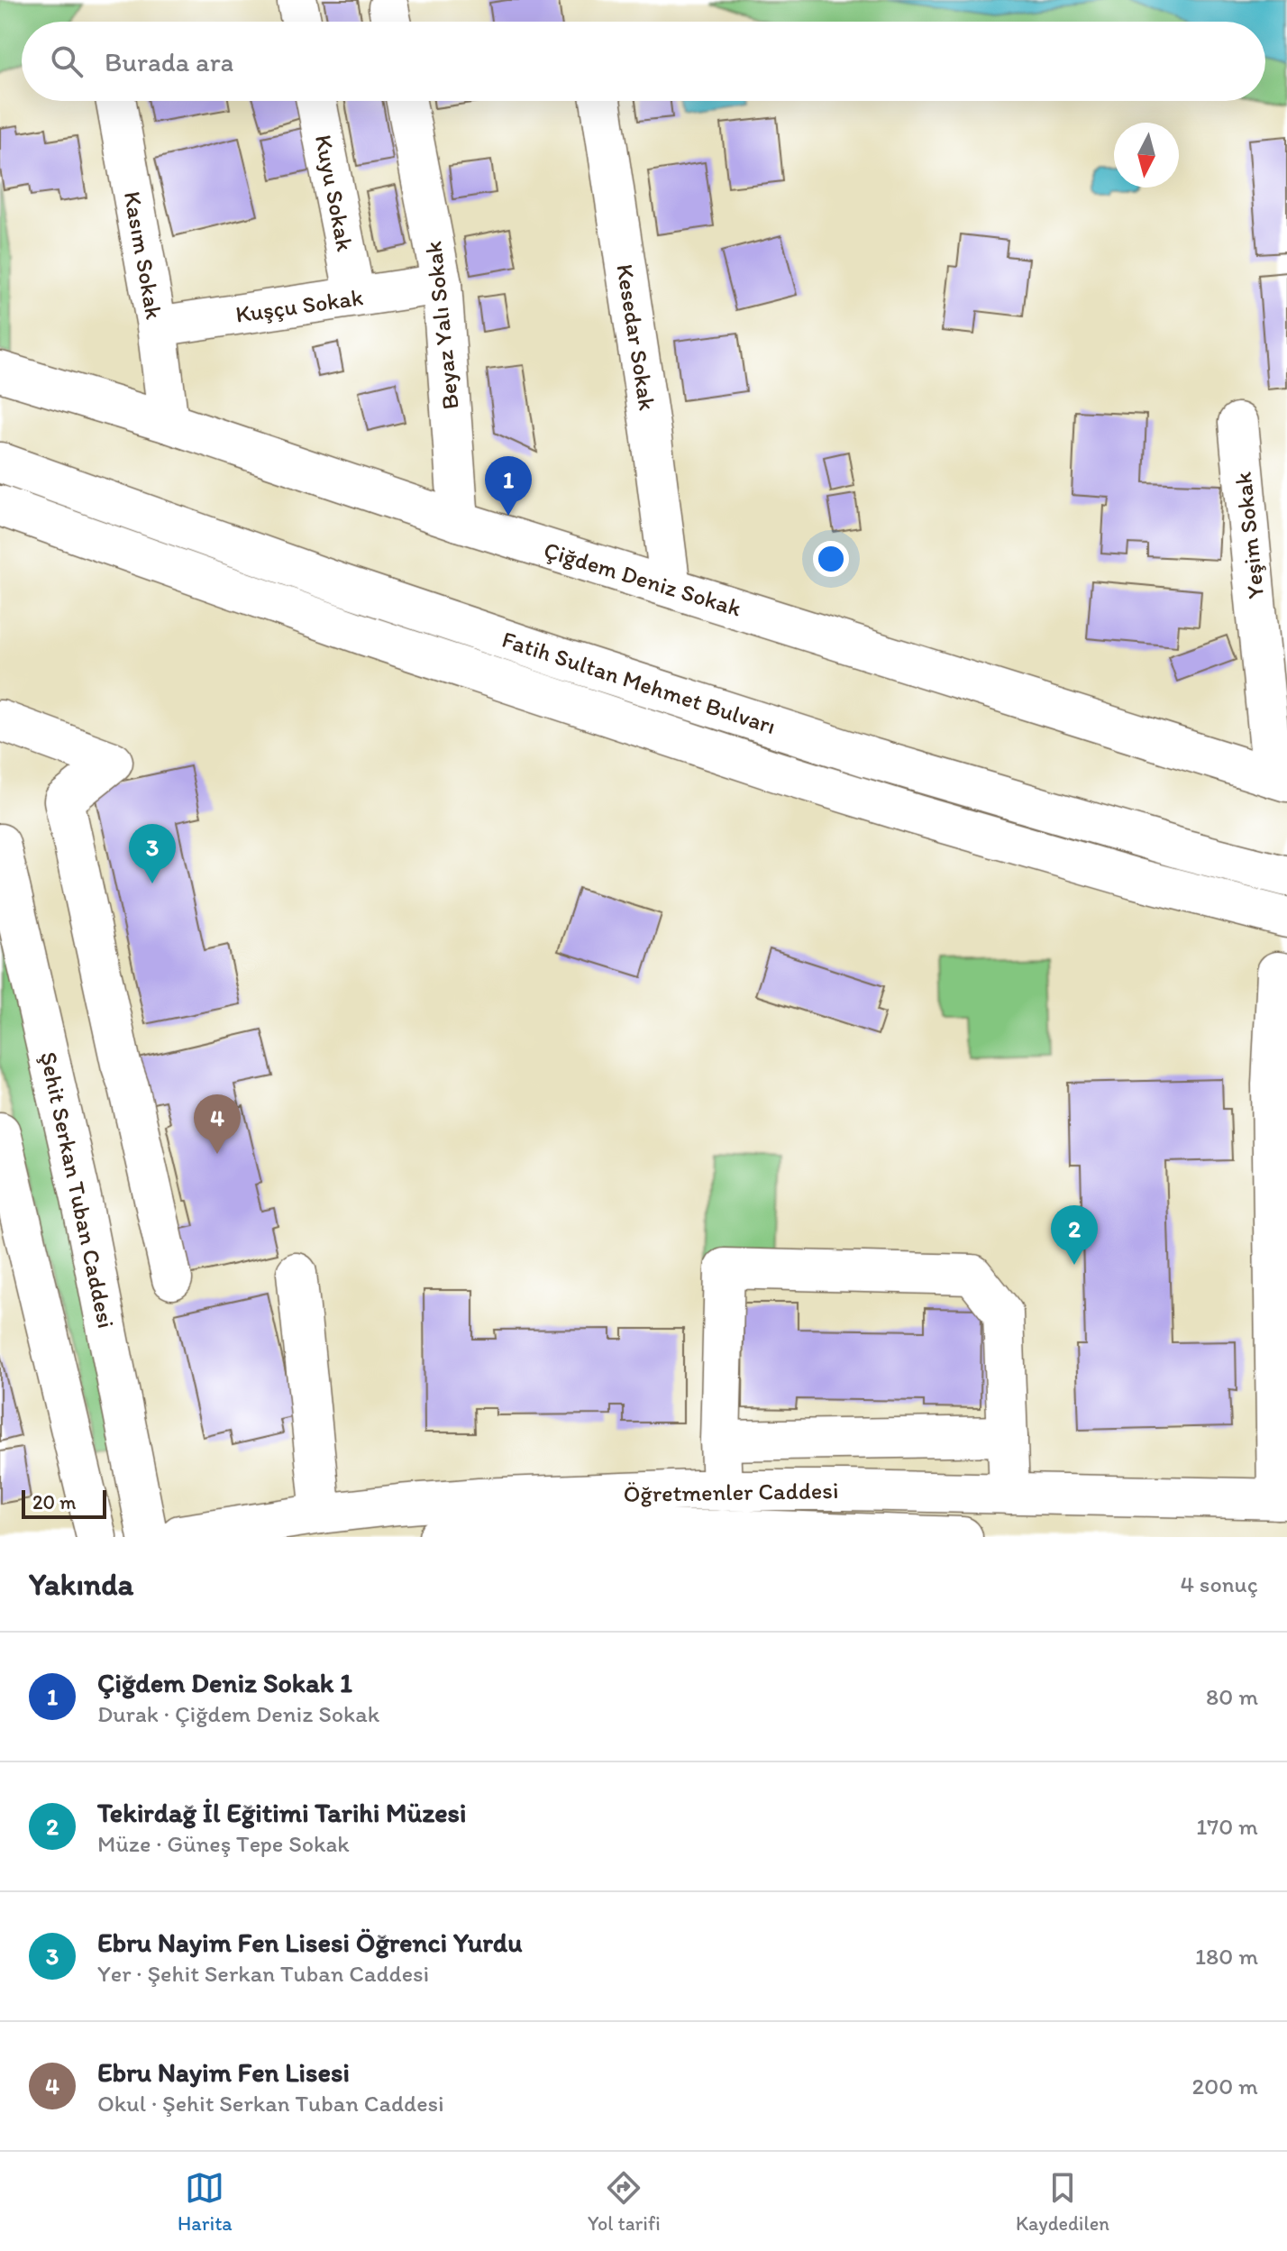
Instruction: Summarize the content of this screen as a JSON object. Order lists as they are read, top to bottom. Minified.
{"streets":{"main road":["Kuyu Sokak","Kasım Sokak","Kuşçu Sokak","Beyaz Yalı Sokak","Kesedar Sokak","Yeşim Sokak","Çiğdem Deniz Sokak","Fatih Sultan Mehmet Bulvarı","Şehit Serkan Tuban Caddesi","Öğretmenler Caddesi"]},"crossings":[["Kuyu Sokak","Kuşçu Sokak"],["Kasım Sokak","Kuşçu Sokak"],["Kasım Sokak","Çiğdem Deniz Sokak"],["Kuşçu Sokak","Beyaz Yalı Sokak"],["Beyaz Yalı Sokak","Çiğdem Deniz Sokak"],["Kesedar Sokak","Çiğdem Deniz Sokak"],["Yeşim Sokak","Çiğdem Deniz Sokak"]],"scale_bar":"20 m","north":"bottom","page":{"search":"Burada ara","pins":["1","3","4","2"],"scale":"20 m","heading":["Yakında","4 sonuç"],"list":[{"mark":"1","name":"Çiğdem Deniz Sokak 1","note":"Durak · Çiğdem Deniz Sokak","value":"80 m"},{"mark":"2","name":"Tekirdağ İl Eğitimi Tarihi Müzesi","note":"Müze · Güneş Tepe Sokak","value":"170 m"},{"mark":"3","name":"Ebru Nayim Fen Lisesi Öğrenci Yurdu","note":"Yer · Şehit Serkan Tuban Caddesi","value":"180 m"},{"mark":"4","name":"Ebru Nayim Fen Lisesi","note":"Okul · Şehit Serkan Tuban Caddesi","value":"200 m"}],"nav":["Harita","Yol tarifi","Kaydedilen"]}}
